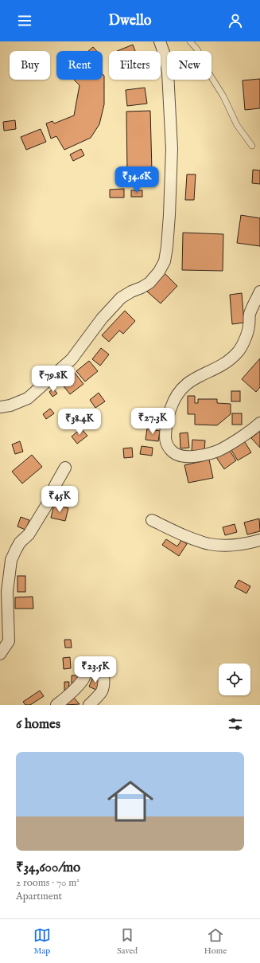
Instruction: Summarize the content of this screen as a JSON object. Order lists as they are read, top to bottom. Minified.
{"page":{"header":"Dwello","chip":["Buy","Rent","Filters","New"],"price":["₹34.6K","₹79.8K","₹27.3K","₹38.4K","₹45K","₹23.5K"],"heading":"6 homes","list":[{"name":"₹34,600/mo","note":"2 rooms · 70 m² · Apartment"}],"tabs":["Map","Saved","Home"]}}
